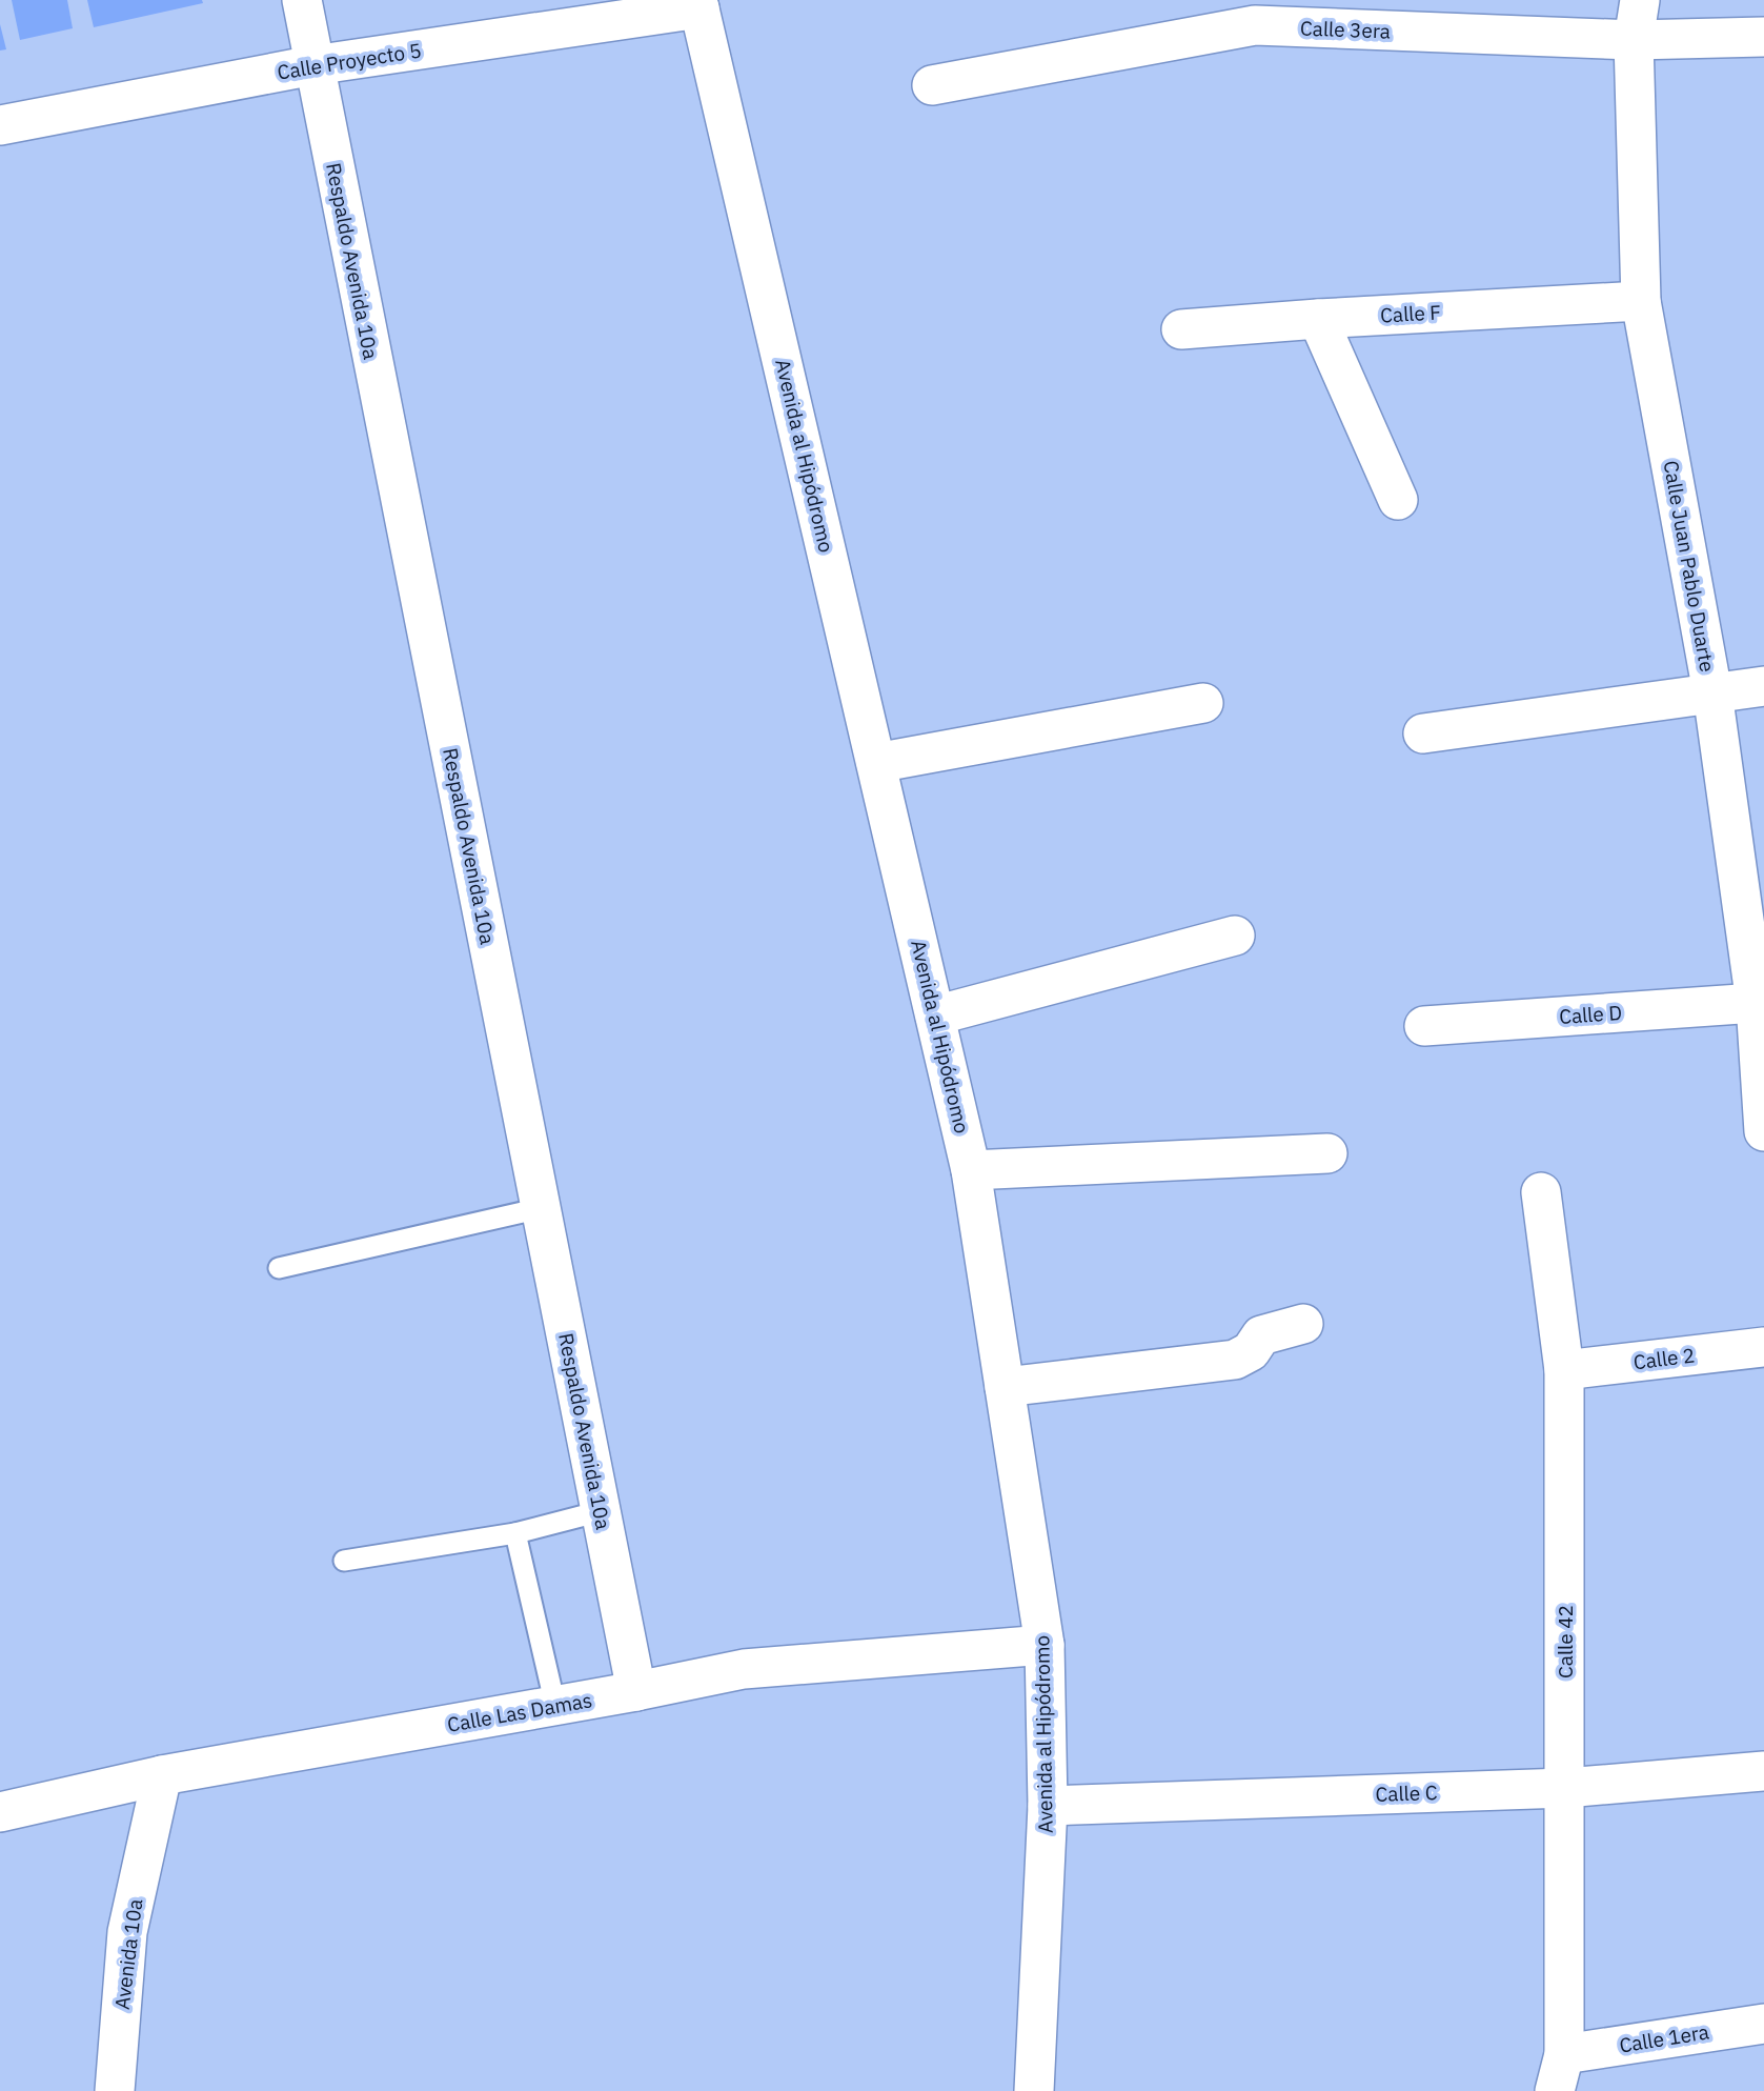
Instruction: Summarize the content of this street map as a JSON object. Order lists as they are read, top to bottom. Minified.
{"streets":{"street":["Calle 3era","Calle Proyecto 5","Respaldo Avenida 10a","Calle F","Avenida al Hipódromo","Calle Juan Pablo Duarte","Calle D","Calle 2","Calle 42","Calle Las Damas","Calle C","Avenida 10a","Calle 1era"]},"crossings":[["Calle 3era","Calle Juan Pablo Duarte"],["Calle Proyecto 5","Respaldo Avenida 10a"],["Calle Proyecto 5","Avenida al Hipódromo"],["Respaldo Avenida 10a","Calle Las Damas"],["Calle F","Calle Juan Pablo Duarte"],["Avenida al Hipódromo","Calle Las Damas"],["Avenida al Hipódromo","Calle C"],["Calle Juan Pablo Duarte","Calle D"],["Calle 2","Calle 42"],["Calle 42","Calle C"],["Calle 42","Calle 1era"],["Calle Las Damas","Avenida 10a"]]}
